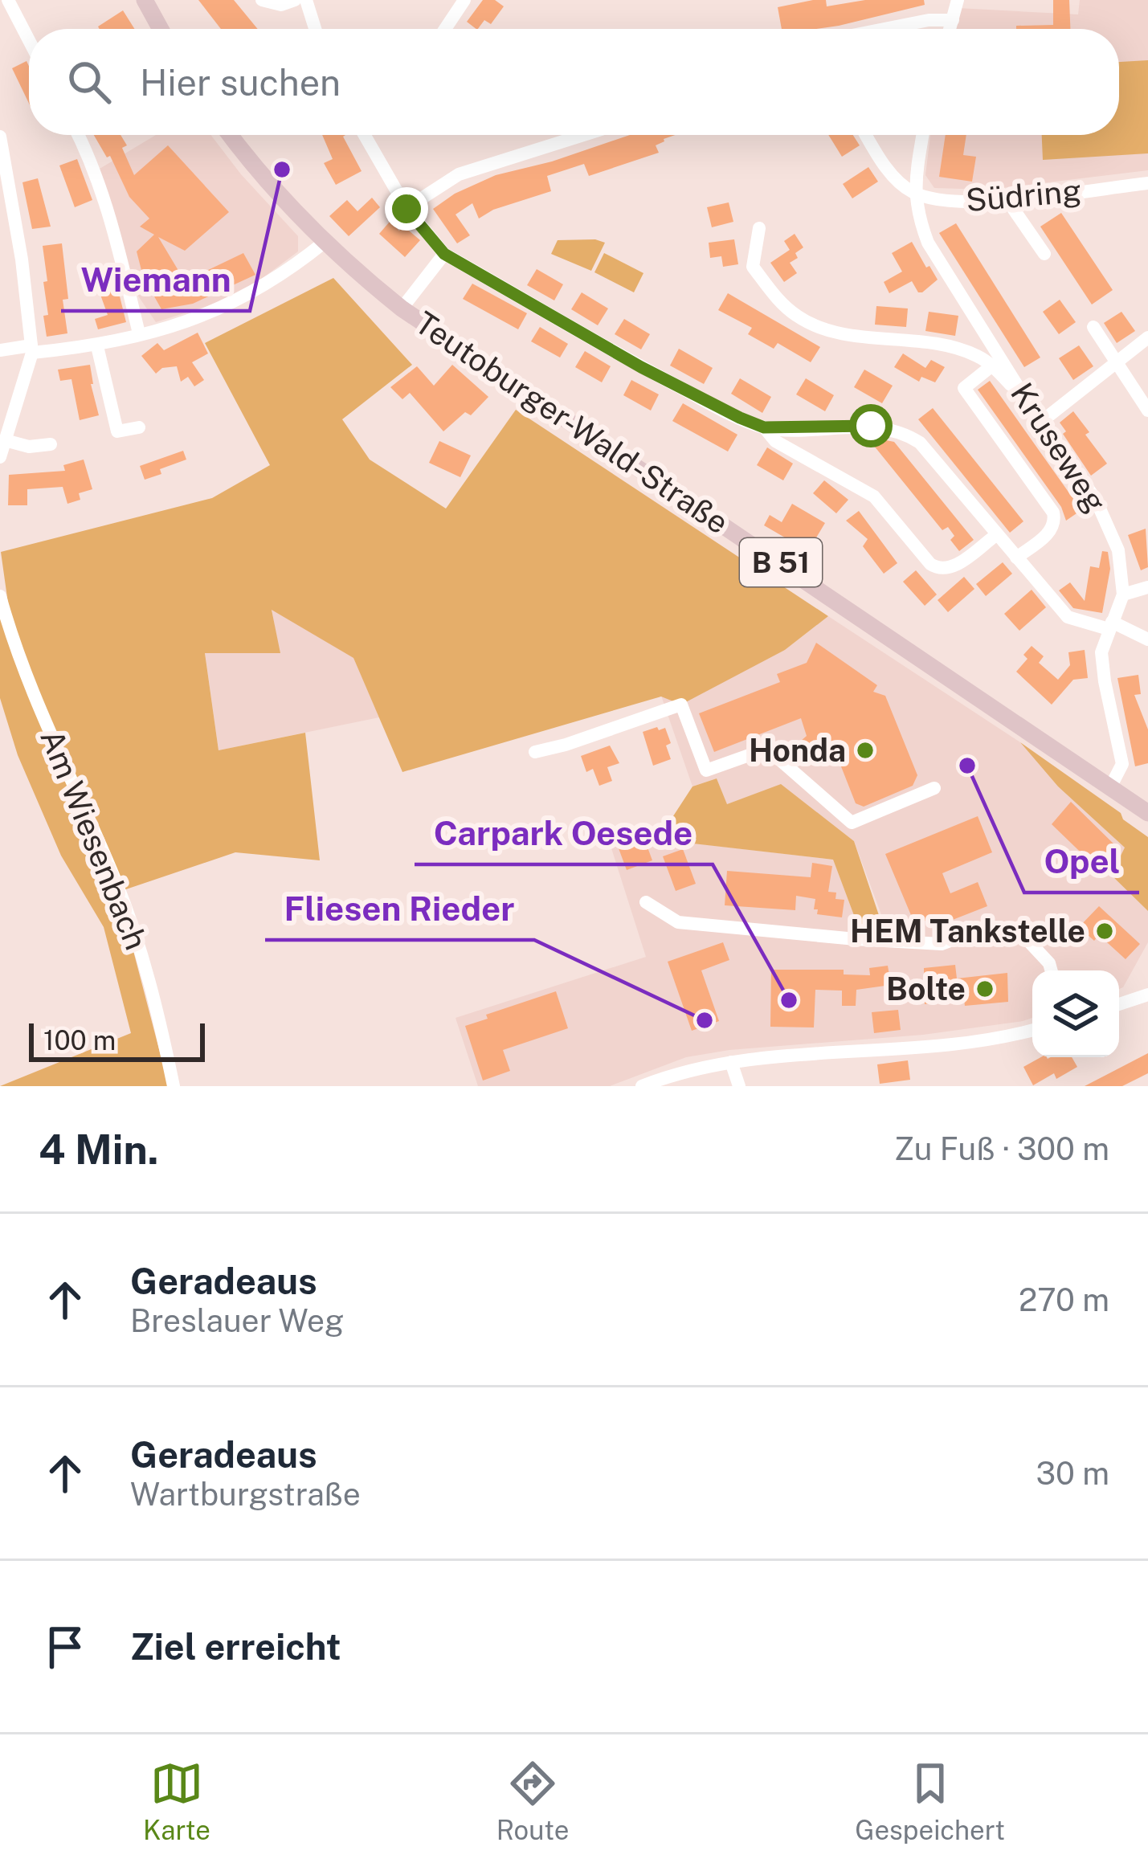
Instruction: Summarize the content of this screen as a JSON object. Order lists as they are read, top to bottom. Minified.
{"streets":{"main road":["Teutoburger-Wald-Straße","B 51"],"street":["Südring","Kruseweg","Am Wiesenbach"]},"crossings":[["Südring","Kruseweg"]],"places":["Wiemann","Honda","Opel","HEM Tankstelle","Bolte","Carpark Oesede","Fliesen Rieder"],"scale_bar":"100 m","page":{"search":"Hier suchen","scale":"100 m","heading":["4 Min.","Zu Fuß · 300 m"],"list":[["Geradeaus","Breslauer Weg","270 m"],["Geradeaus","Wartburgstraße","30 m"],"Ziel erreicht"],"nav":["Karte","Route","Gespeichert"]}}
